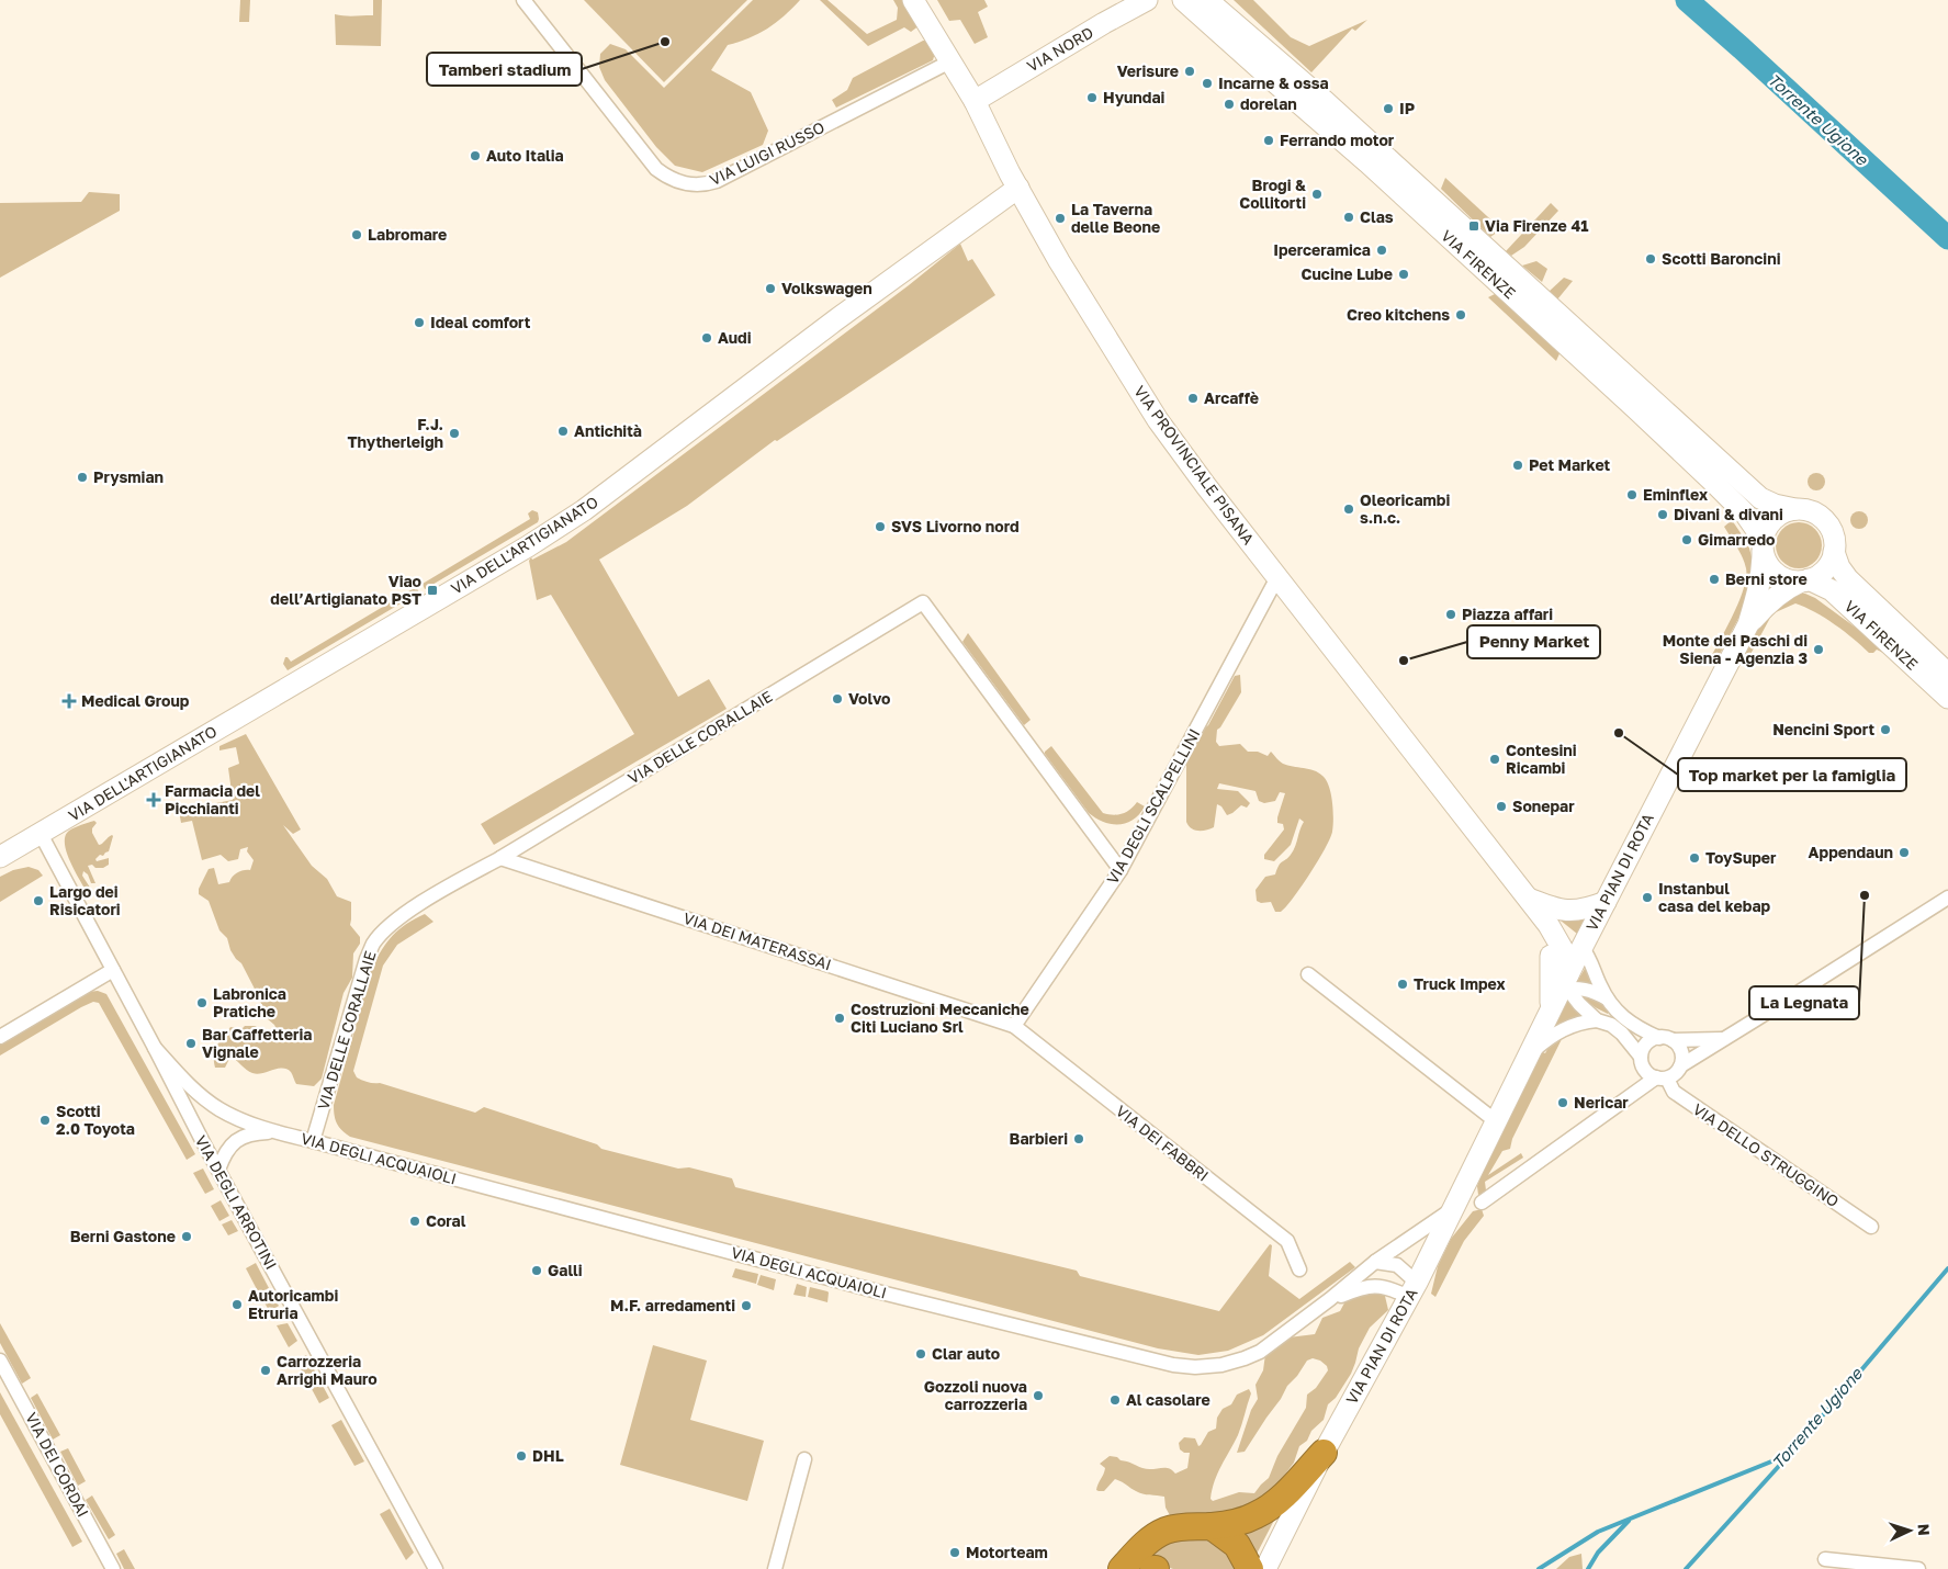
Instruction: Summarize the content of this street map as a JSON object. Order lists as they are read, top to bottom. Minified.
{"streets":{"main road":["VIA NORD","VIA FIRENZE","VIA PROVINCIALE PISANA","VIA DELL'ARTIGIANATO","VIA PIAN DI ROTA"],"street":["VIA LUIGI RUSSO","VIA DELLE CORALLAIE","VIA DEGLI SCALPELLINI","VIA DEI MATERASSAI","VIA DEI FABBRI","VIA DELLO STRUGGINO","VIA DEGLI ACQUAIOLI","VIA DEGLI ARROTINI","VIA DEI CORDAI"]},"crossings":[["VIA NORD","VIA PROVINCIALE PISANA"],["VIA LUIGI RUSSO","VIA PROVINCIALE PISANA"],["VIA FIRENZE","VIA PIAN DI ROTA"],["VIA PROVINCIALE PISANA","VIA DELL'ARTIGIANATO"],["VIA PROVINCIALE PISANA","VIA DEGLI SCALPELLINI"],["VIA PROVINCIALE PISANA","VIA PIAN DI ROTA"],["VIA PROVINCIALE PISANA","VIA DELLO STRUGGINO"],["VIA DELL'ARTIGIANATO","VIA DEGLI ARROTINI"],["VIA DELLE CORALLAIE","VIA DEGLI SCALPELLINI"],["VIA DELLE CORALLAIE","VIA DEI MATERASSAI"],["VIA DELLE CORALLAIE","VIA DEGLI ACQUAIOLI"],["VIA DEGLI SCALPELLINI","VIA DEI MATERASSAI"],["VIA DEGLI SCALPELLINI","VIA DEI FABBRI"],["VIA PIAN DI ROTA","VIA DEGLI ACQUAIOLI"],["VIA DEI MATERASSAI","VIA DEI FABBRI"],["VIA DEGLI ACQUAIOLI","VIA DEGLI ARROTINI"]],"water":["Torrente Ugione"],"places":{"other":["Tamberi stadium","Verisure","Incarne & ossa","Hyundai","dorelan","IP","Ferrando motor","Auto Italia","Brogi & Collitorti","Clas","La Taverna delle Beone","Labromare","Iperceramica","Scotti Baroncini","Cucine Lube","Volkswagen","Creo kitchens","Ideal comfort","Audi","Arcaffè","Antichità","F.J. Thytherleigh","Pet Market","Prysmian","Eminflex","Oleoricambi s.n.c.","Divani & divani","SVS Livorno nord","Gimarredo","Berni store","Piazza affari","Monte dei Paschi di Siena - Agenzia 3","Penny Market","Volvo","Nencini Sport","Top market per la famiglia","Contesini Ricambi","Sonepar","Appendaun","ToySuper","La Legnata","Instanbul casa del kebap","Largo dei Risicatori","Truck Impex","Labronica Pratiche","Costruzioni Meccaniche Citi Luciano Srl","Bar Caffetteria Vignale","Nericar","Scotti 2.0 Toyota","Barbieri","Coral","Berni Gastone","Galli","Autoricambi Etruria","M.F. arredamenti","Clar auto","Carrozzeria Arrighi Mauro","Gozzoli nuova carrozzeria","Al casolare","DHL","Motorteam"],"transit":["Via Firenze 41","Viao dell’Artigianato PST"],"health":["Medical Group","Farmacia del Picchianti"]},"north":"right"}
